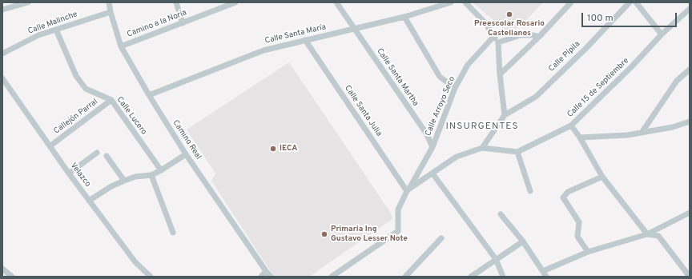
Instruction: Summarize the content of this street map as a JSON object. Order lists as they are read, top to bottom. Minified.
{"streets":{"street":["Calle Malinche","Camino a la Noria","Calle Santa María","Calle Pípila","Calle Santa Martha","Calle 15 de Septiembre","Calle Arroyo Seco","Calle Santa Julia","Calle Lucero","Callejón Parral","Camino Real","Velazco"]},"crossings":[["Calle Malinche","Calle Lucero"],["Calle Malinche","Camino Real"],["Camino a la Noria","Camino Real"],["Calle Santa María","Calle Santa Martha"],["Calle Santa María","Calle Santa Julia"],["Calle Santa María","Camino Real"],["Calle Santa Martha","Calle Arroyo Seco"],["Calle Arroyo Seco","Calle Santa Julia"],["Calle Lucero","Callejón Parral"],["Callejón Parral","Velazco"]],"districts":["INSURGENTES"],"places":["Preescolar Rosario Castellanos","IECA","Primaria Ing Gustavo Lesser Note"],"scale_bar":"100 m"}
